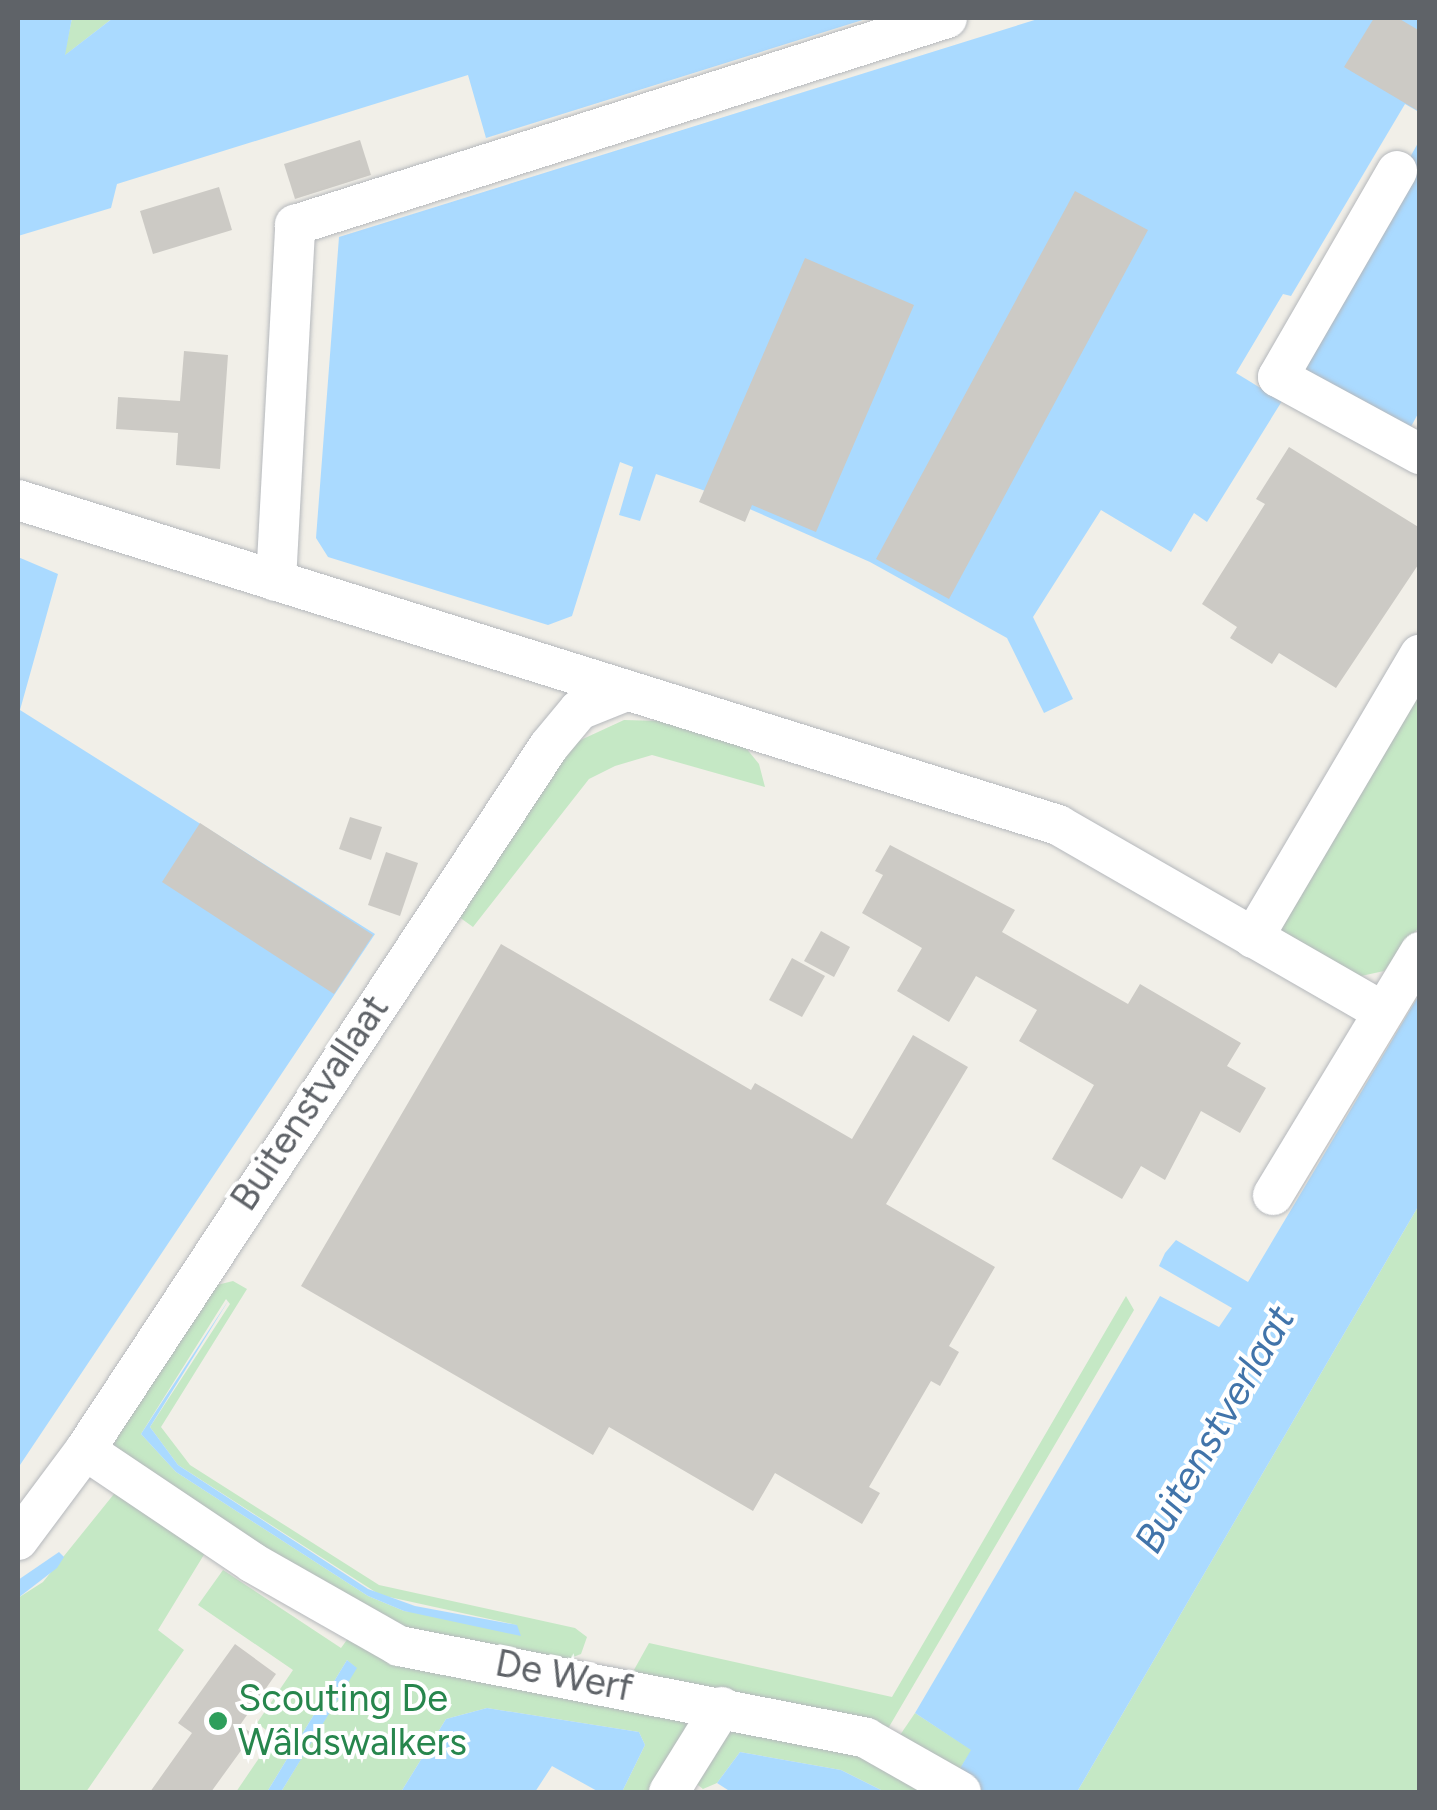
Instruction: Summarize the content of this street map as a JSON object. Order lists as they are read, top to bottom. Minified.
{"streets":{"street":["Buitenstvallaat","De Werf"]},"crossings":[["Buitenstvallaat","De Werf"]],"water":["Buitenstverlaat"],"places":["Scouting De Wâldswalkers"]}
